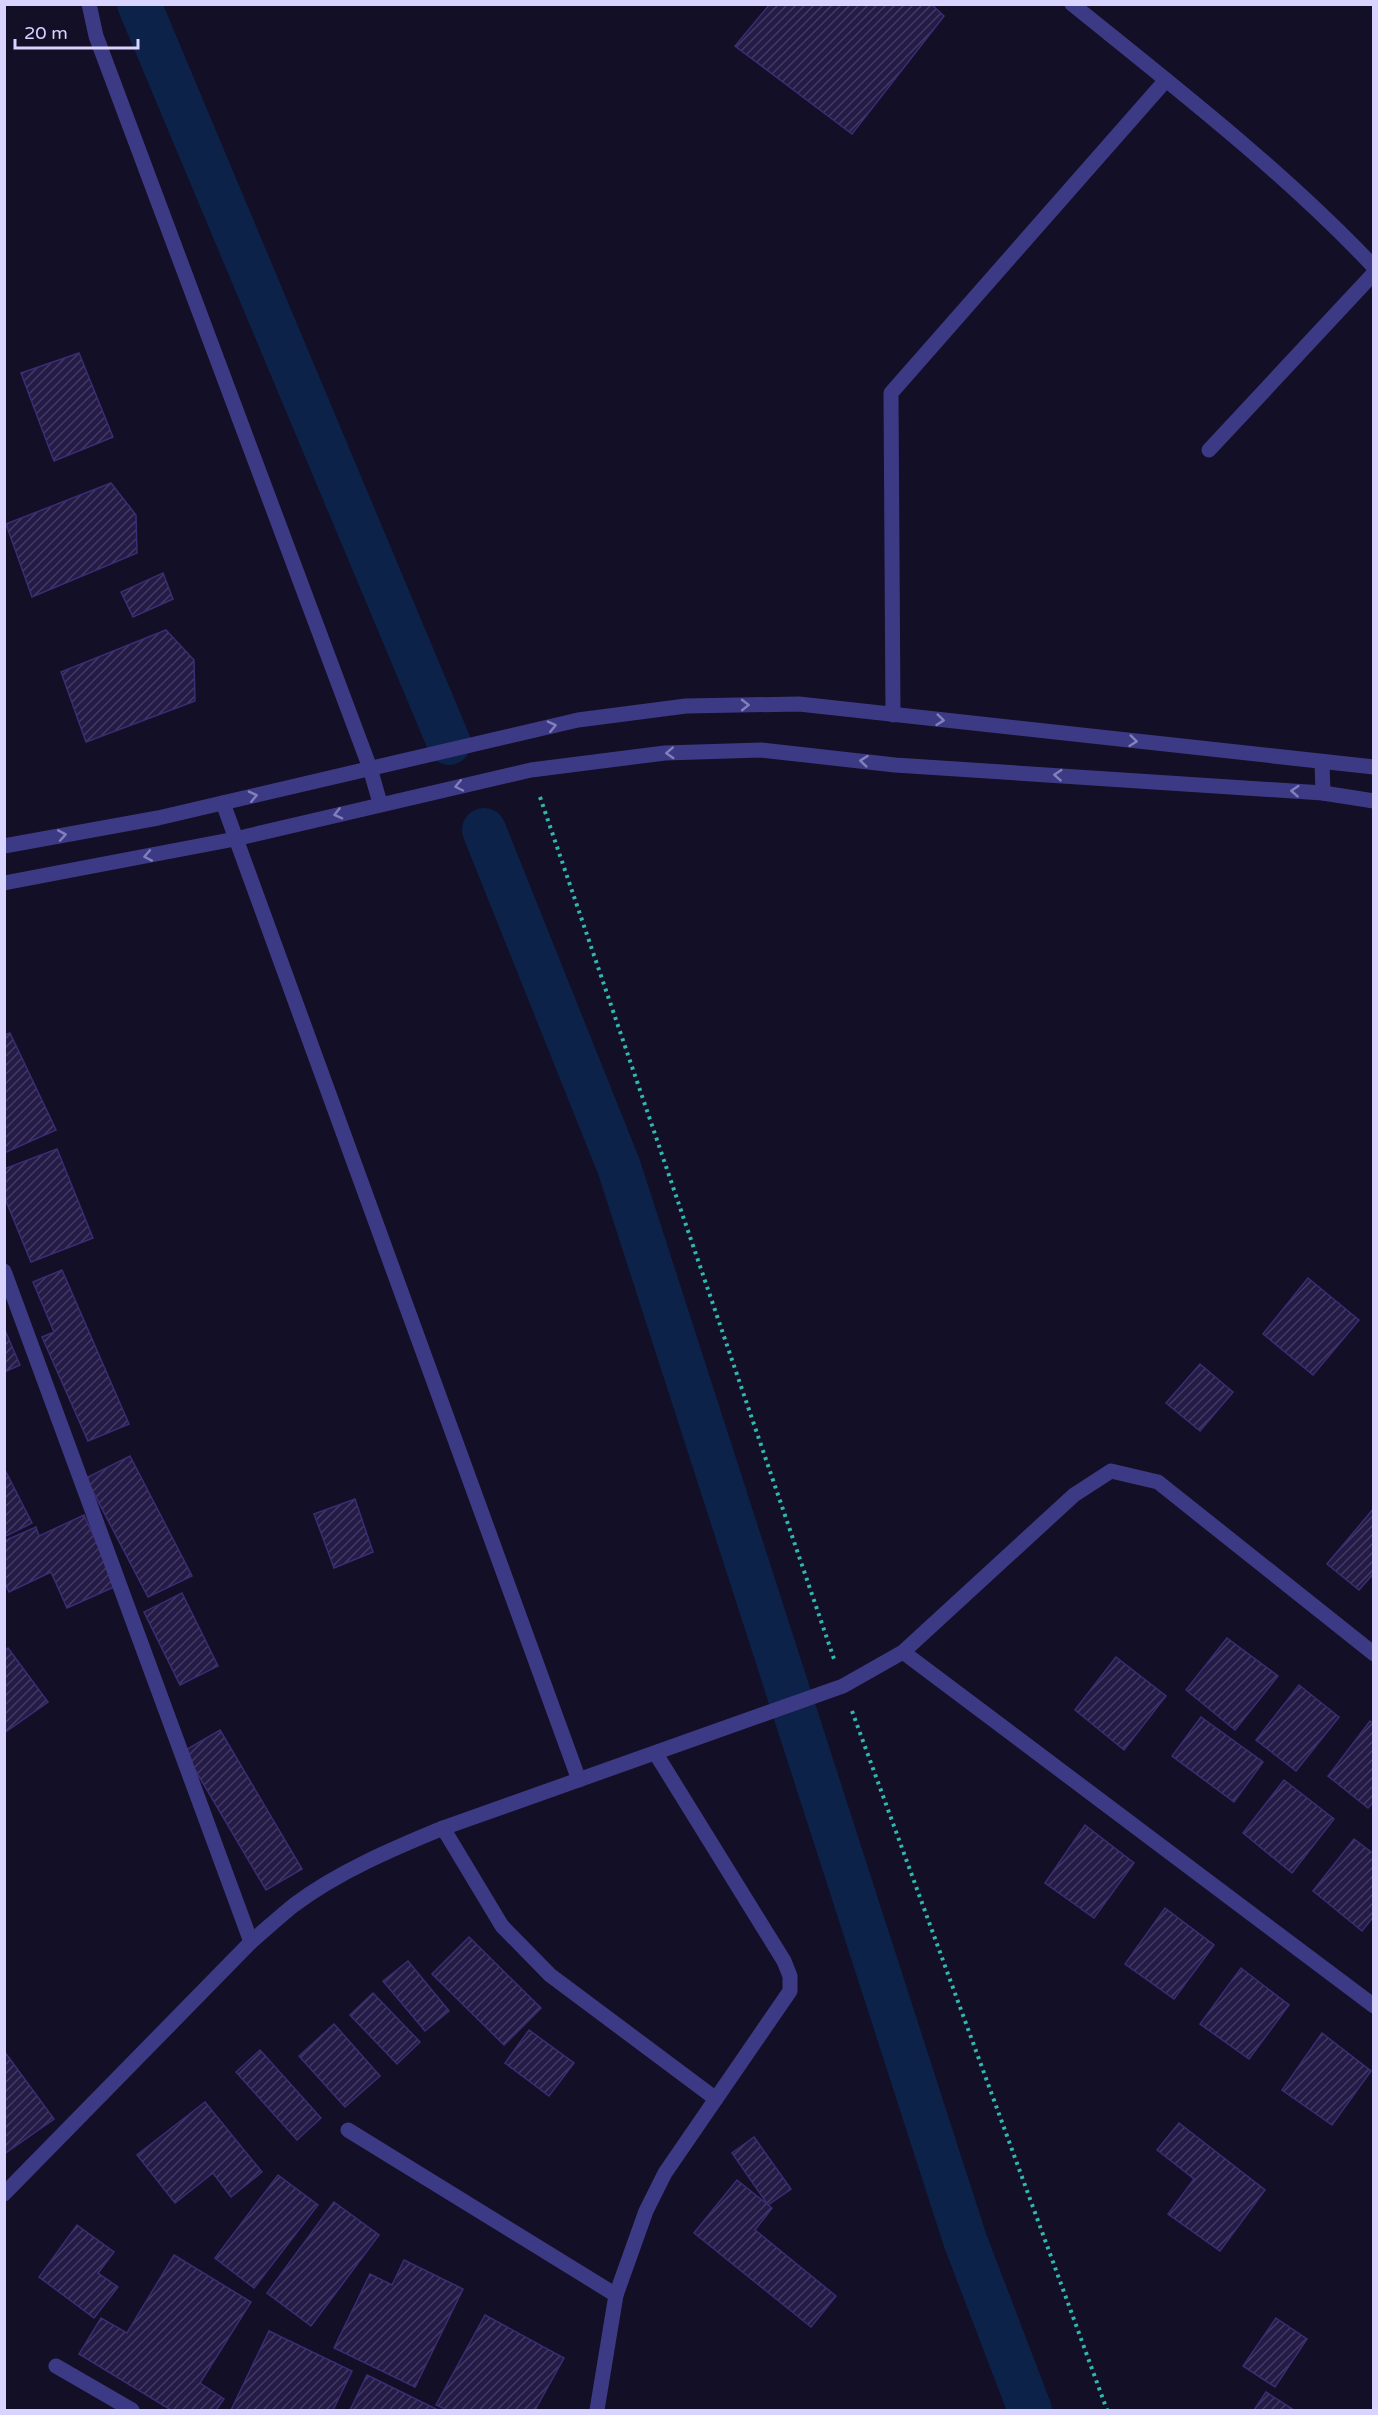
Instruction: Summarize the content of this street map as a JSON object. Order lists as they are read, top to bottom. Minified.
{"scale_bar":"20 m"}
